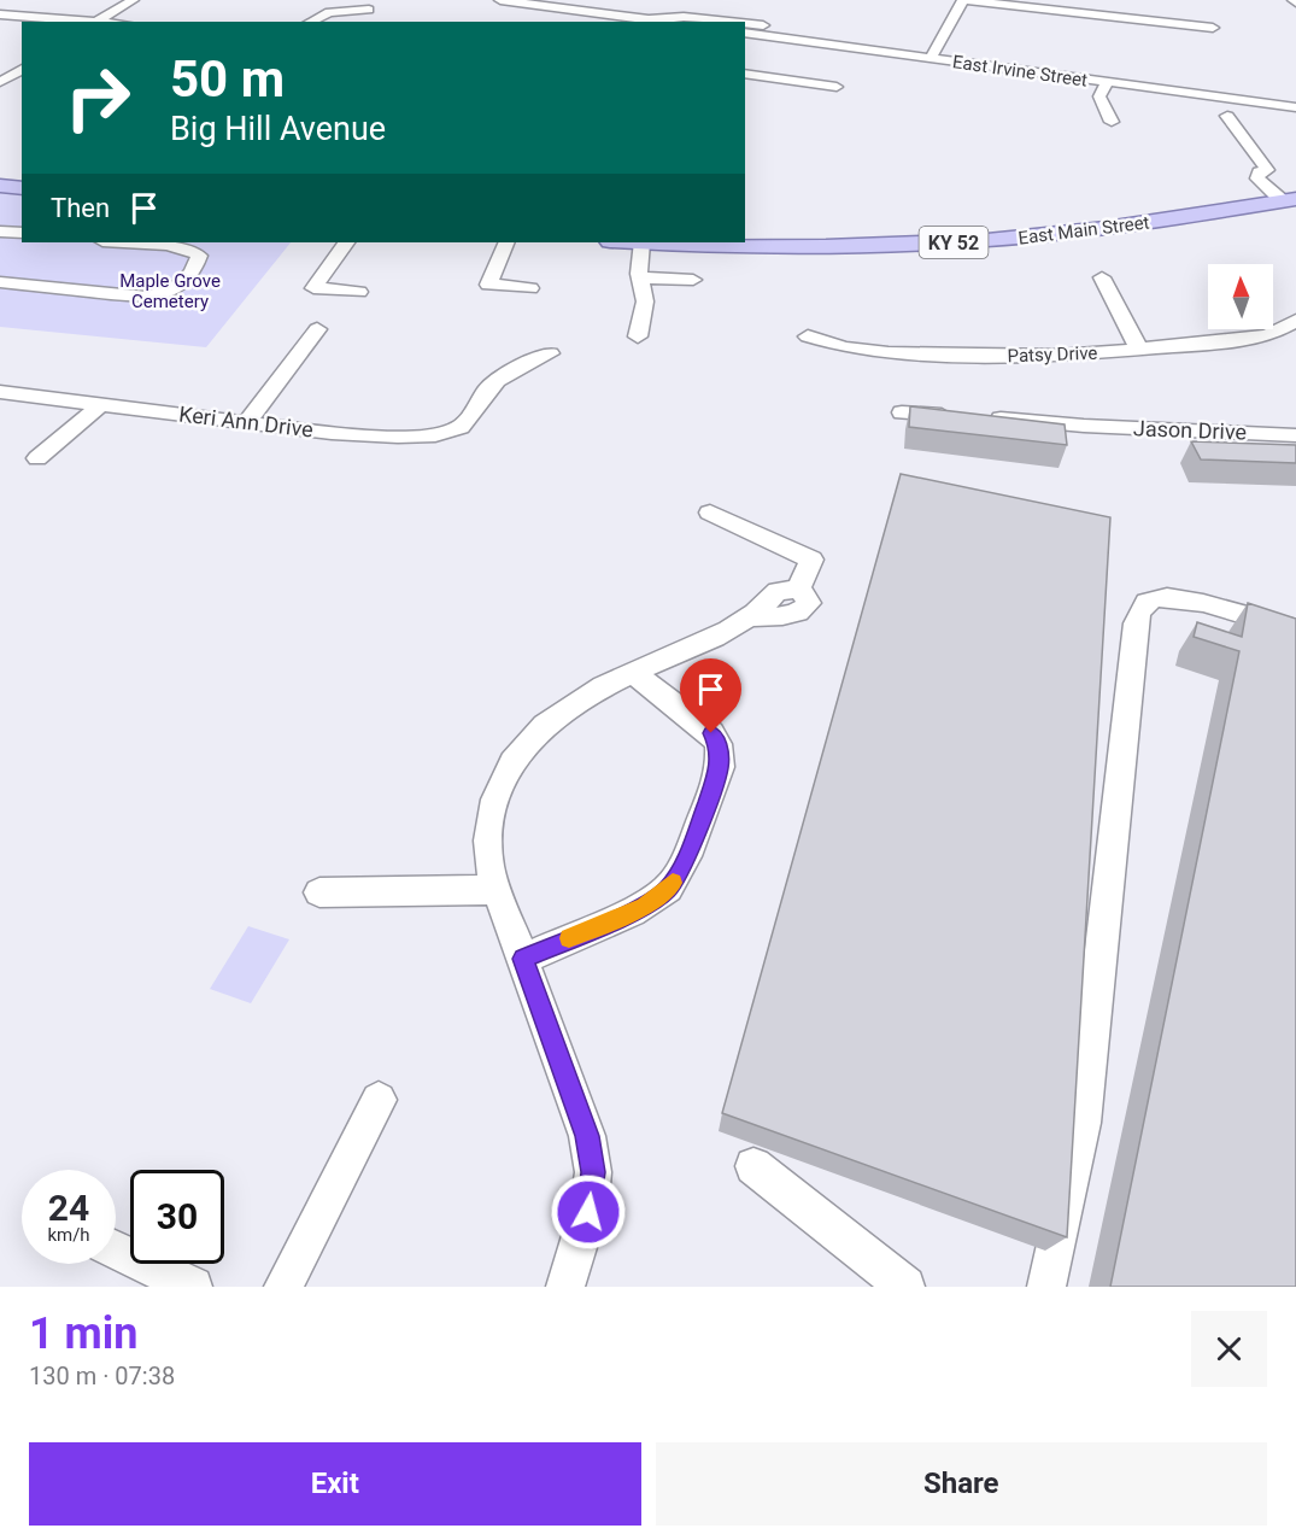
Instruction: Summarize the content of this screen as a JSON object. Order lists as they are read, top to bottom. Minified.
{"streets":{"main road":["East Main Street","KY 52"],"street":["East Irvine Street","Patsy Drive","Keri Ann Drive","Jason Drive"]},"parks":["Maple Grove Cemetery"],"north":"top","page":{"turn":["50 m","Big Hill Avenue"],"then":"Then","speed":"24 km/h","limit":"30","heading":["1 min","130 m · 07:38"],"buttons":["Exit","Share"]}}
